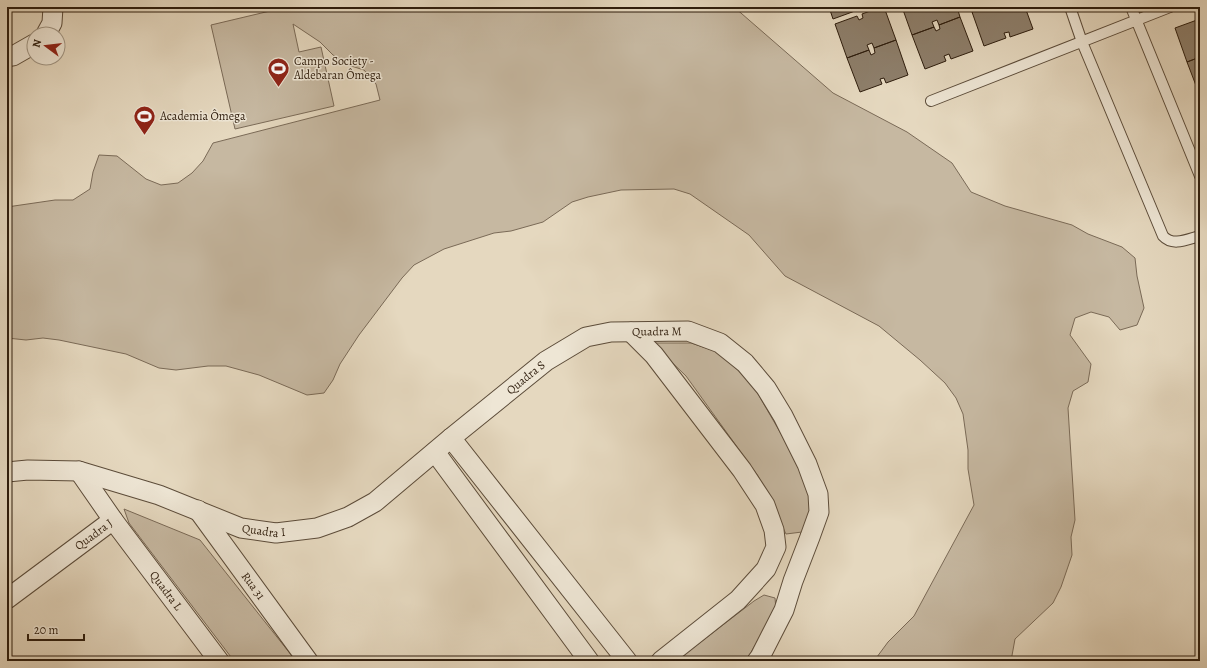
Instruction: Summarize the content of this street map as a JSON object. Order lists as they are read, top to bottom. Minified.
{"streets":{"street":["Quadra M","Quadra S","Quadra I","Quadra J","Rua 31","Quadra L"]},"crossings":[["Quadra M","Quadra S"],["Quadra S","Quadra I"],["Quadra I","Quadra J"],["Quadra I","Rua 31"],["Quadra J","Quadra L"]],"places":{"sports":["Campo Society - Aldebaran Ômega","Academia Ômega"]},"scale_bar":"20 m","north":"left"}
